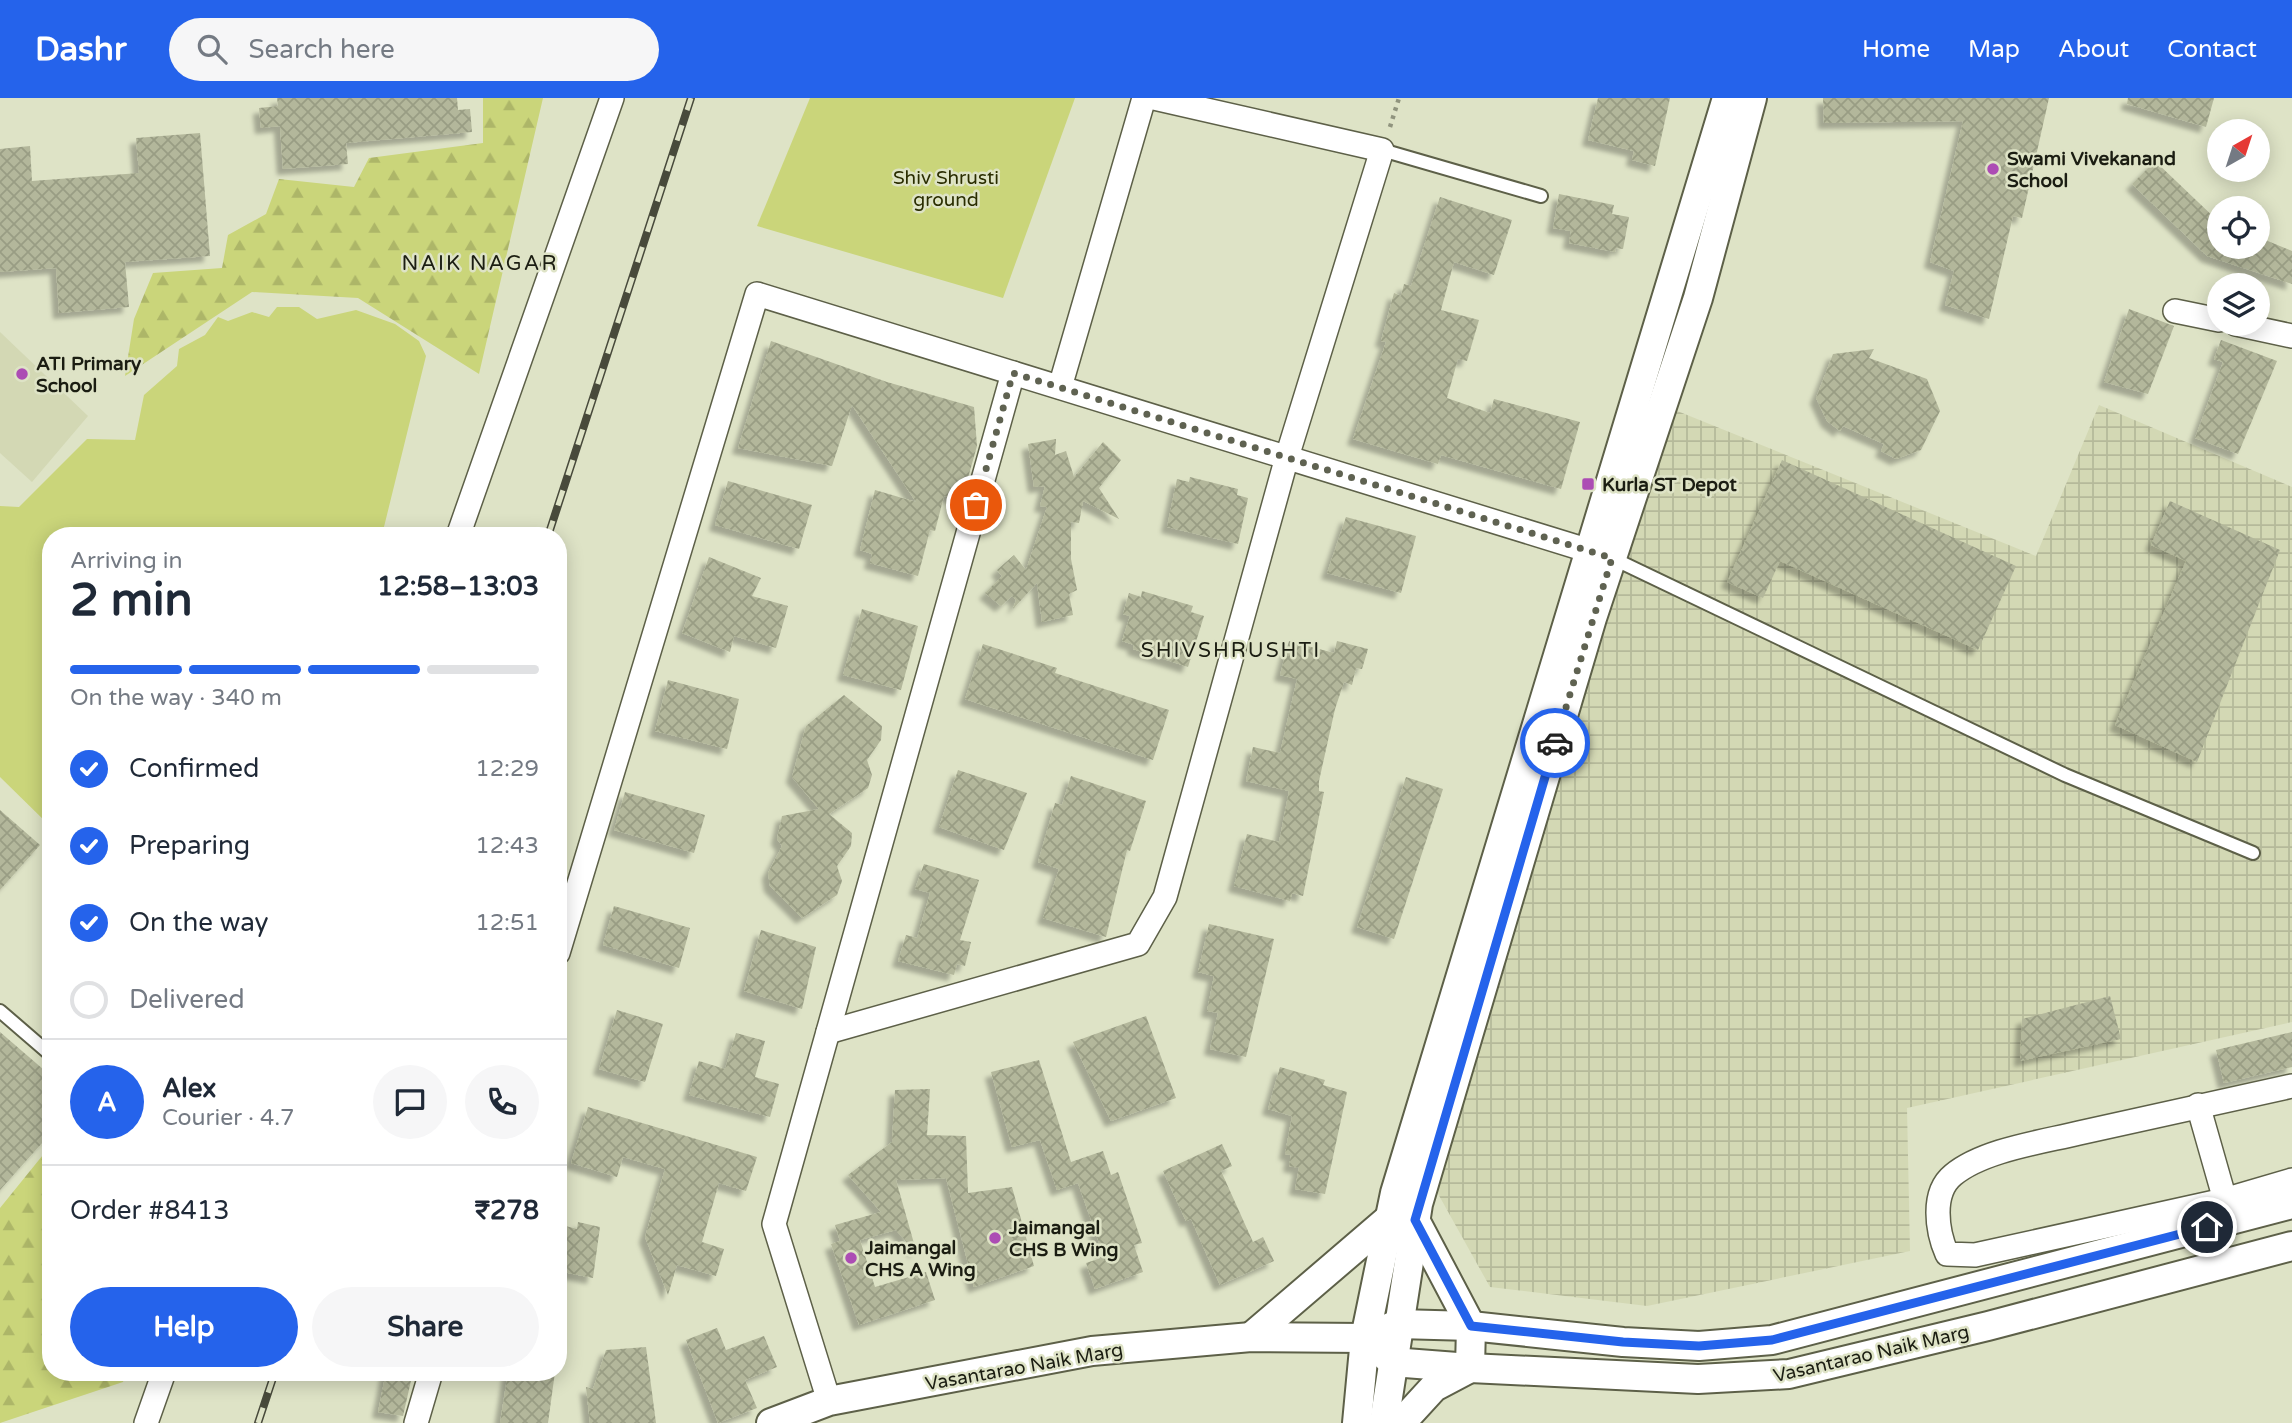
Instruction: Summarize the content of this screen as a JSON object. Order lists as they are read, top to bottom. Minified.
{"streets":{"street":["Vasantarao Naik Marg"]},"districts":["NAIK NAGAR","SHIVSHRUSHTI"],"parks":["Shiv Shrusti ground"],"places":{"other":["Swami Vivekanand School","ATI Primary School","Jaimangal CHS B Wing","Jaimangal CHS A Wing"],"transit":["Kurla ST Depot"]},"north":"top right","page":{"header":"Dashr","search":"Search here","nav":["Home","Map","About","Contact"],"heading":["2 min","Arriving in","12:58–13:03"],"panel":["Alex","Courier · 4.7","Order #8413","₹278"],"bar":"On the way · 340 m","list":[["Confirmed","12:29"],["Preparing","12:43"],["On the way","12:51"],"Delivered"],"round":"A","buttons":["Help","Share"]}}
